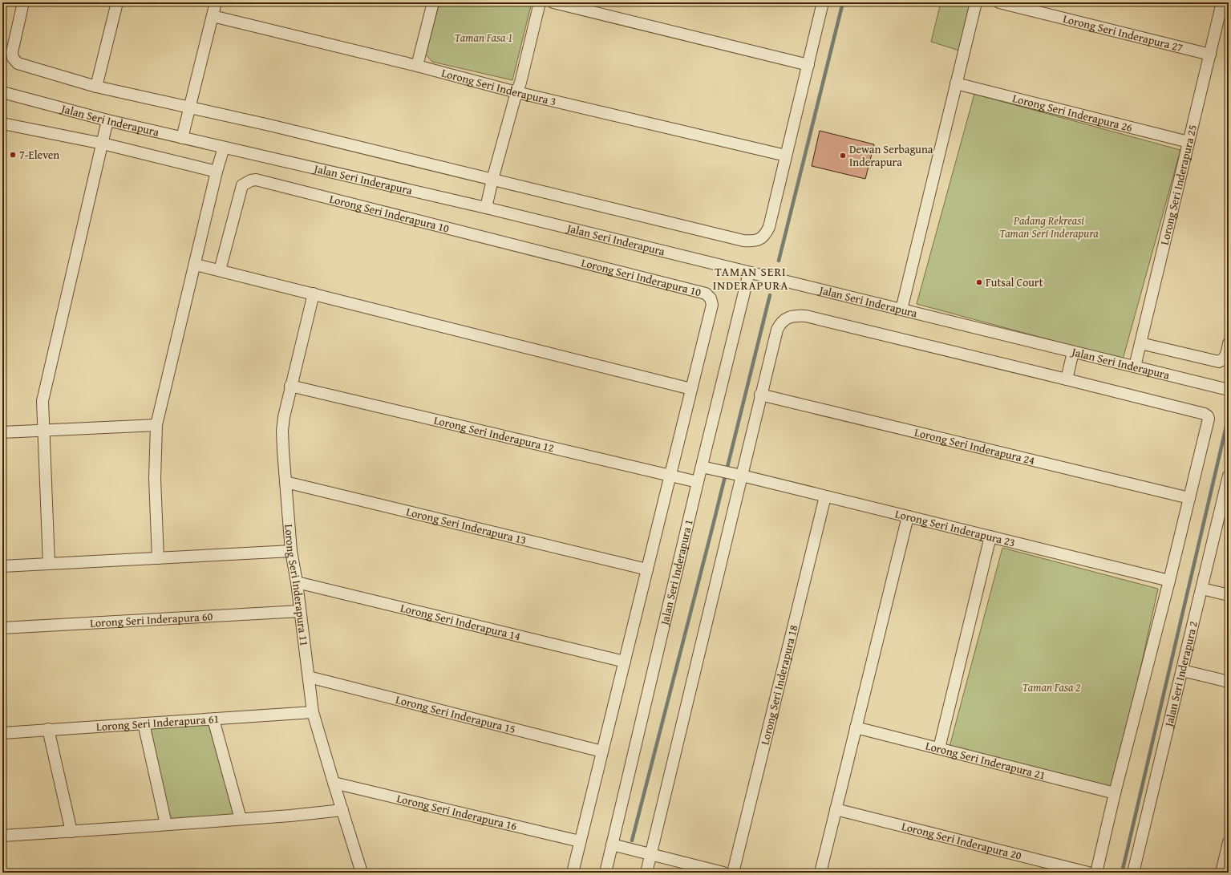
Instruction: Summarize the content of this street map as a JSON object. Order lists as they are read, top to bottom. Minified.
{"streets":{"street":["Lorong Seri Inderapura 27","Lorong Seri Inderapura 3","Lorong Seri Inderapura 26","Jalan Seri Inderapura","Lorong Seri Inderapura 25","Lorong Seri Inderapura 10","Lorong Seri Inderapura 12","Lorong Seri Inderapura 24","Lorong Seri Inderapura 13","Lorong Seri Inderapura 23","Jalan Seri Inderapura 1","Lorong Seri Inderapura 11","Lorong Seri Inderapura 60","Lorong Seri Inderapura 14","Jalan Seri Inderapura 2","Lorong Seri Inderapura 18","Lorong Seri Inderapura 15","Lorong Seri Inderapura 61","Lorong Seri Inderapura 21","Lorong Seri Inderapura 16","Lorong Seri Inderapura 20"]},"crossings":[["Lorong Seri Inderapura 27","Lorong Seri Inderapura 25"],["Lorong Seri Inderapura 26","Lorong Seri Inderapura 25"],["Jalan Seri Inderapura","Lorong Seri Inderapura 25"],["Jalan Seri Inderapura","Jalan Seri Inderapura 1"],["Lorong Seri Inderapura 12","Jalan Seri Inderapura 1"],["Lorong Seri Inderapura 12","Lorong Seri Inderapura 11"],["Lorong Seri Inderapura 13","Lorong Seri Inderapura 11"],["Lorong Seri Inderapura 23","Jalan Seri Inderapura 1"],["Lorong Seri Inderapura 23","Lorong Seri Inderapura 18"],["Lorong Seri Inderapura 11","Lorong Seri Inderapura 60"],["Lorong Seri Inderapura 11","Lorong Seri Inderapura 14"],["Lorong Seri Inderapura 11","Lorong Seri Inderapura 15"],["Lorong Seri Inderapura 11","Lorong Seri Inderapura 61"],["Lorong Seri Inderapura 11","Lorong Seri Inderapura 16"]],"districts":["TAMAN SERI INDERAPURA"],"parks":["Taman Fasa 1","Padang Rekreasi Taman Seri Inderapura","Taman Fasa 2"],"places":["7-Eleven","Dewan Serbaguna Inderapura","Futsal Court"]}
